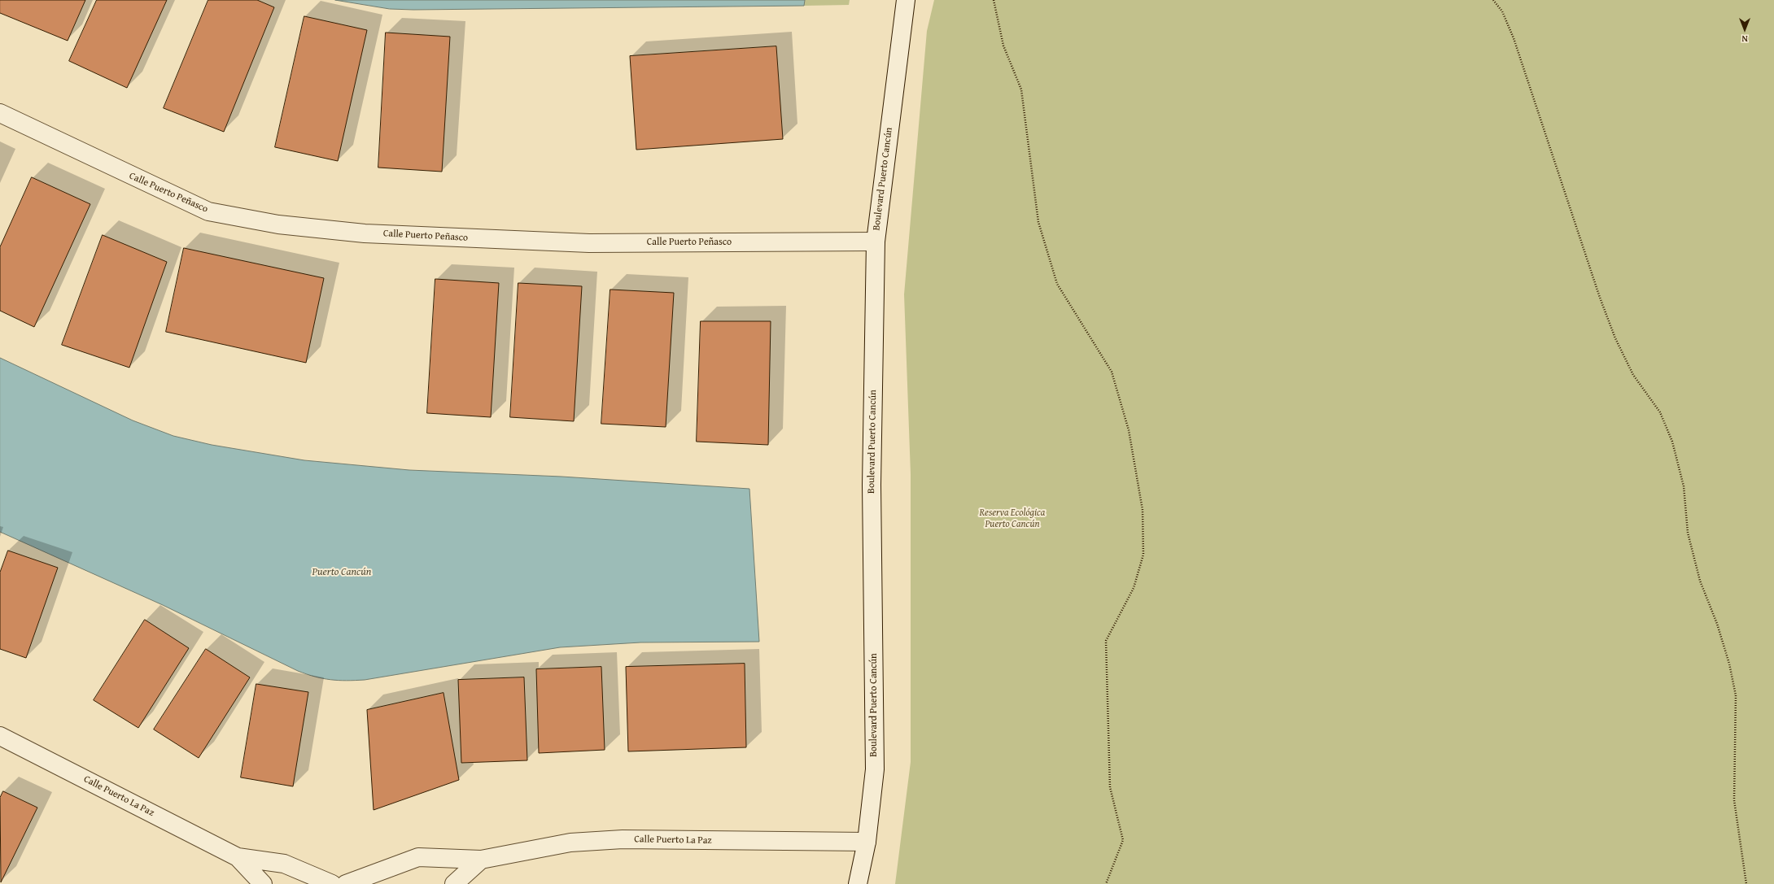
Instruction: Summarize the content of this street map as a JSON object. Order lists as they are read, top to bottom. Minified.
{"streets":{"street":["Boulevard Puerto Cancún","Calle Puerto Peñasco","Calle Puerto La Paz"]},"crossings":[["Boulevard Puerto Cancún","Calle Puerto Peñasco"],["Boulevard Puerto Cancún","Calle Puerto La Paz"]],"water":["Puerto Cancún"],"parks":["Reserva Ecológica Puerto Cancún"],"north":"bottom"}
